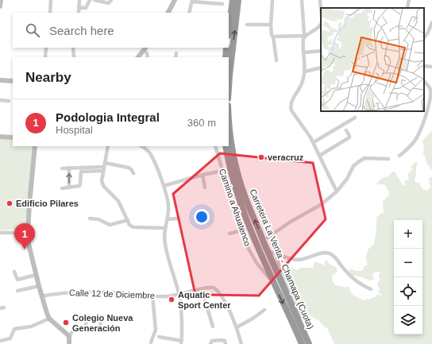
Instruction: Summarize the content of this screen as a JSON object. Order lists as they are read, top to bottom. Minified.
{"streets":{"highway":["Carretera La Venta - Chamapa (Cuota)"],"street":["Camino a Ahuatenco","Calle 12 de Diciembre"]},"crossings":[["Camino a Ahuatenco","Carretera La Venta - Chamapa (Cuota)"]],"places":["veracruz","Edificio Pilares","Aquatic Sport Center","Colegio Nueva Generación"],"page":{"search":"Search here","heading":"Nearby","list":[{"mark":"1","name":"Podologia Integral","note":"Hospital","value":"360 m"}],"map_buttons":["+","−"],"pins":"1"}}
